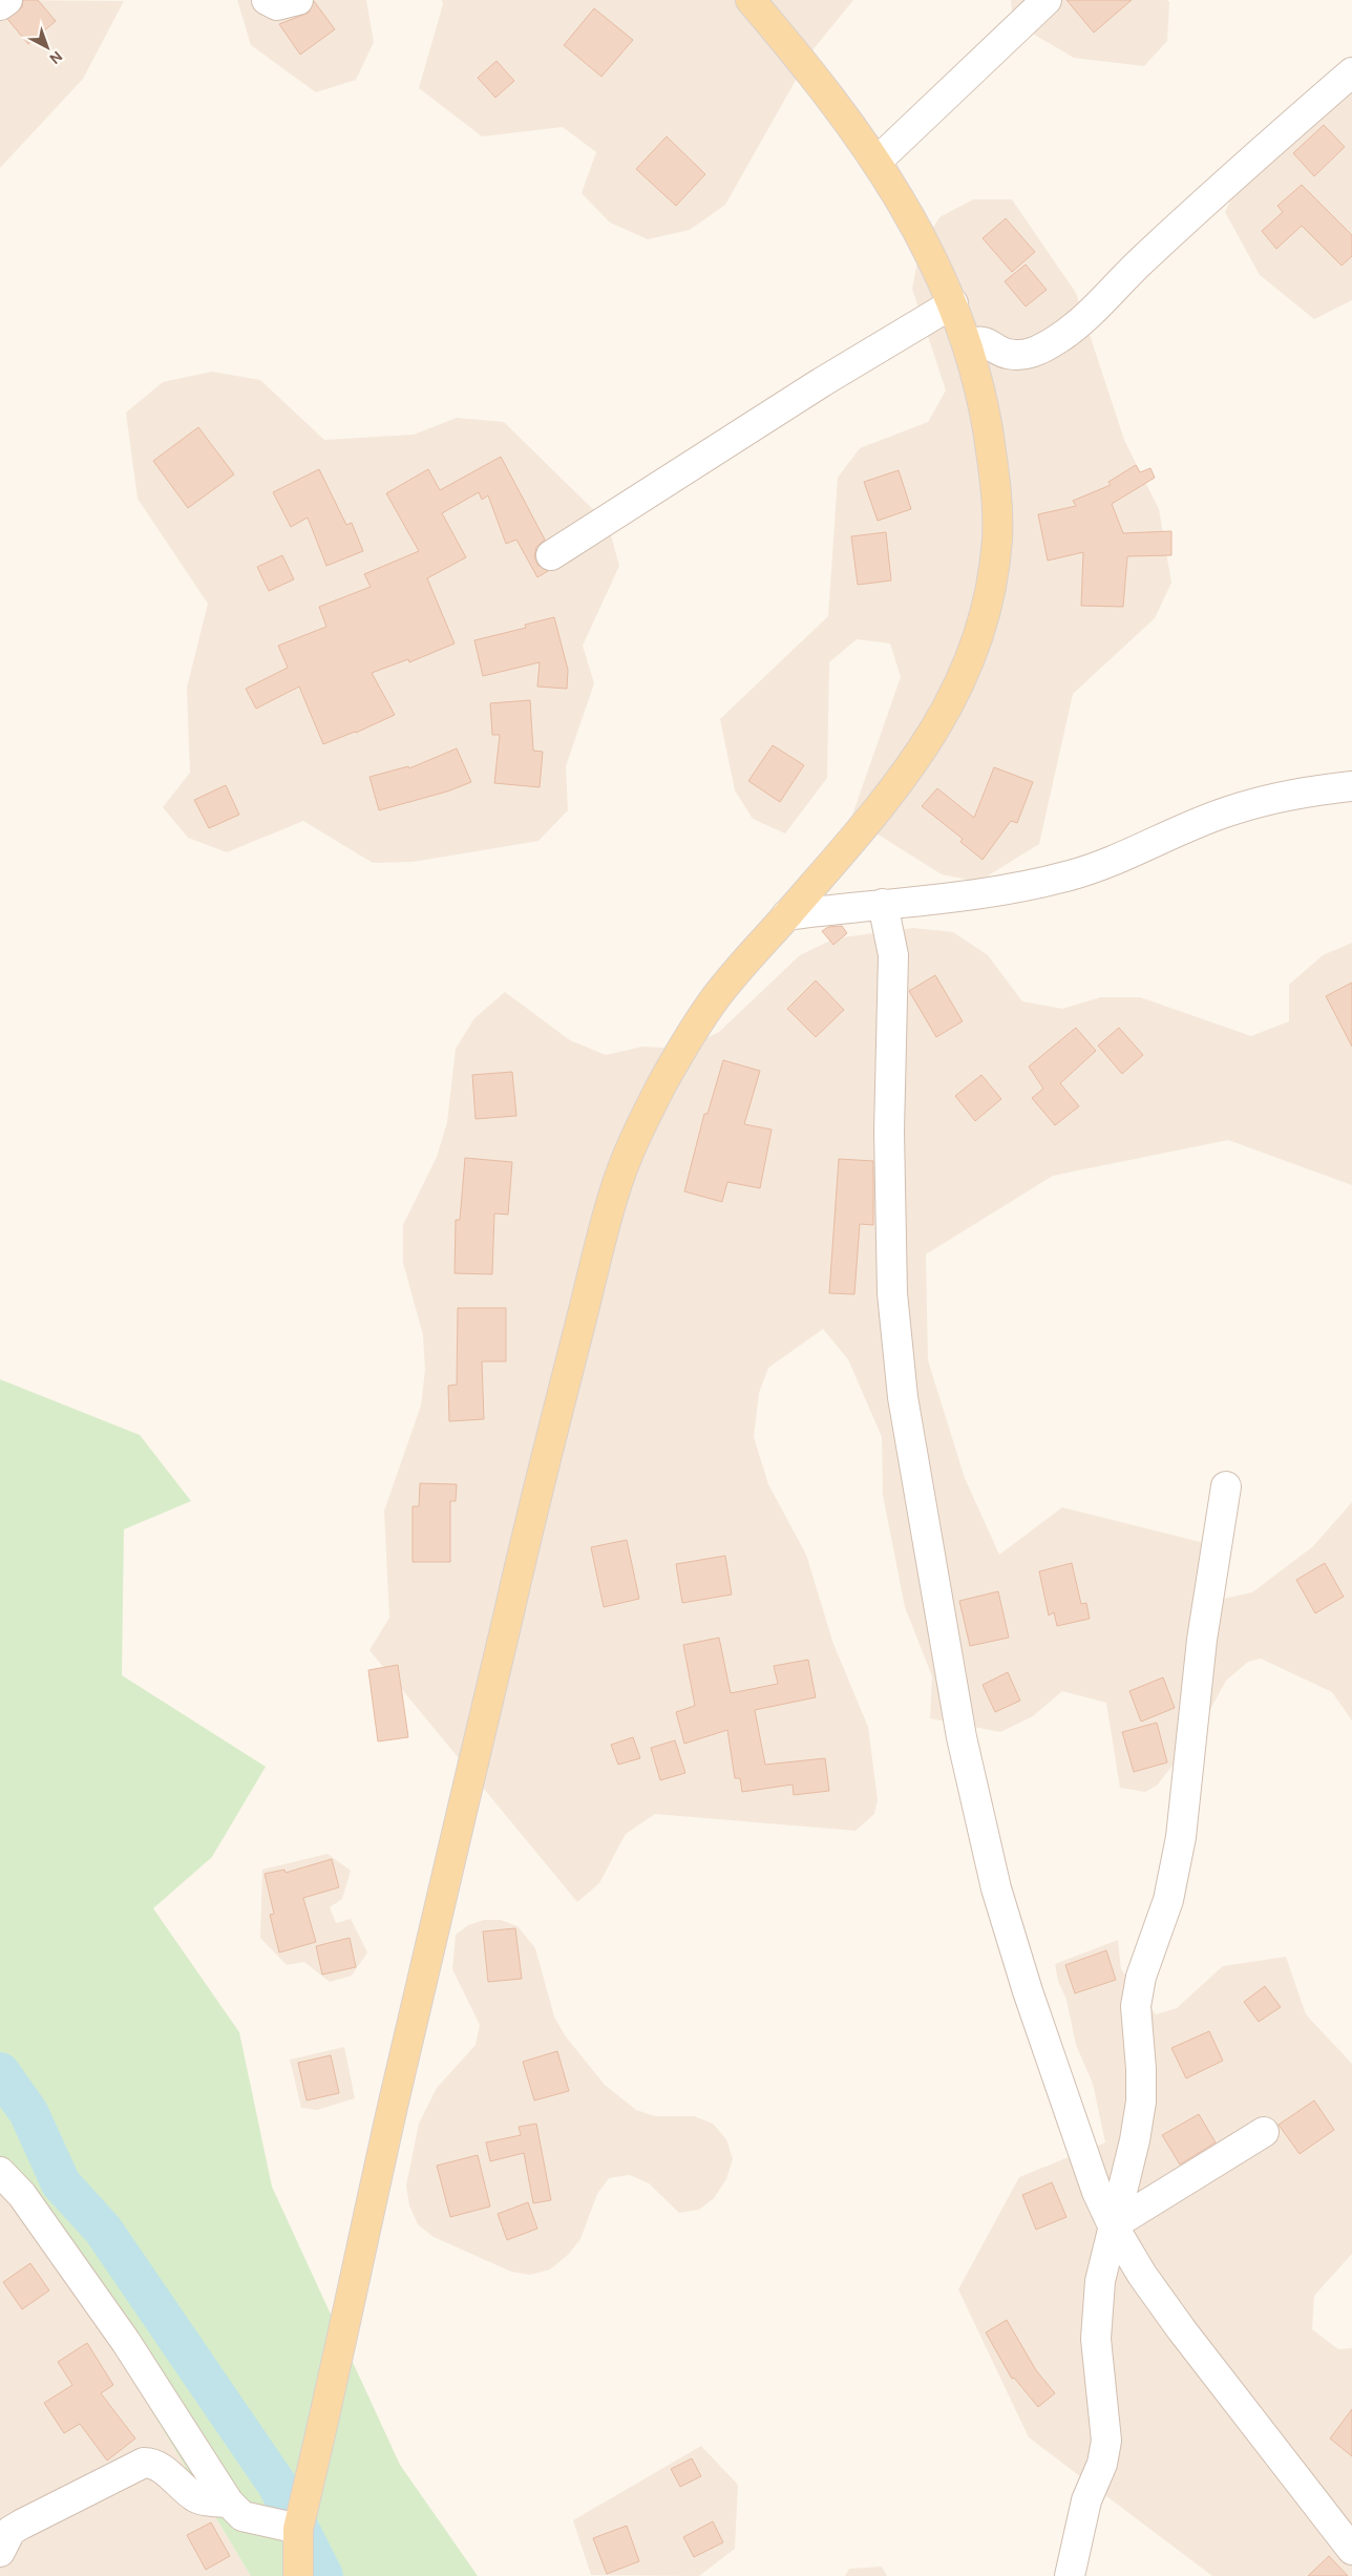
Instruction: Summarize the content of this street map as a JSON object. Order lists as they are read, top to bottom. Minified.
{"north":"bottom right"}
